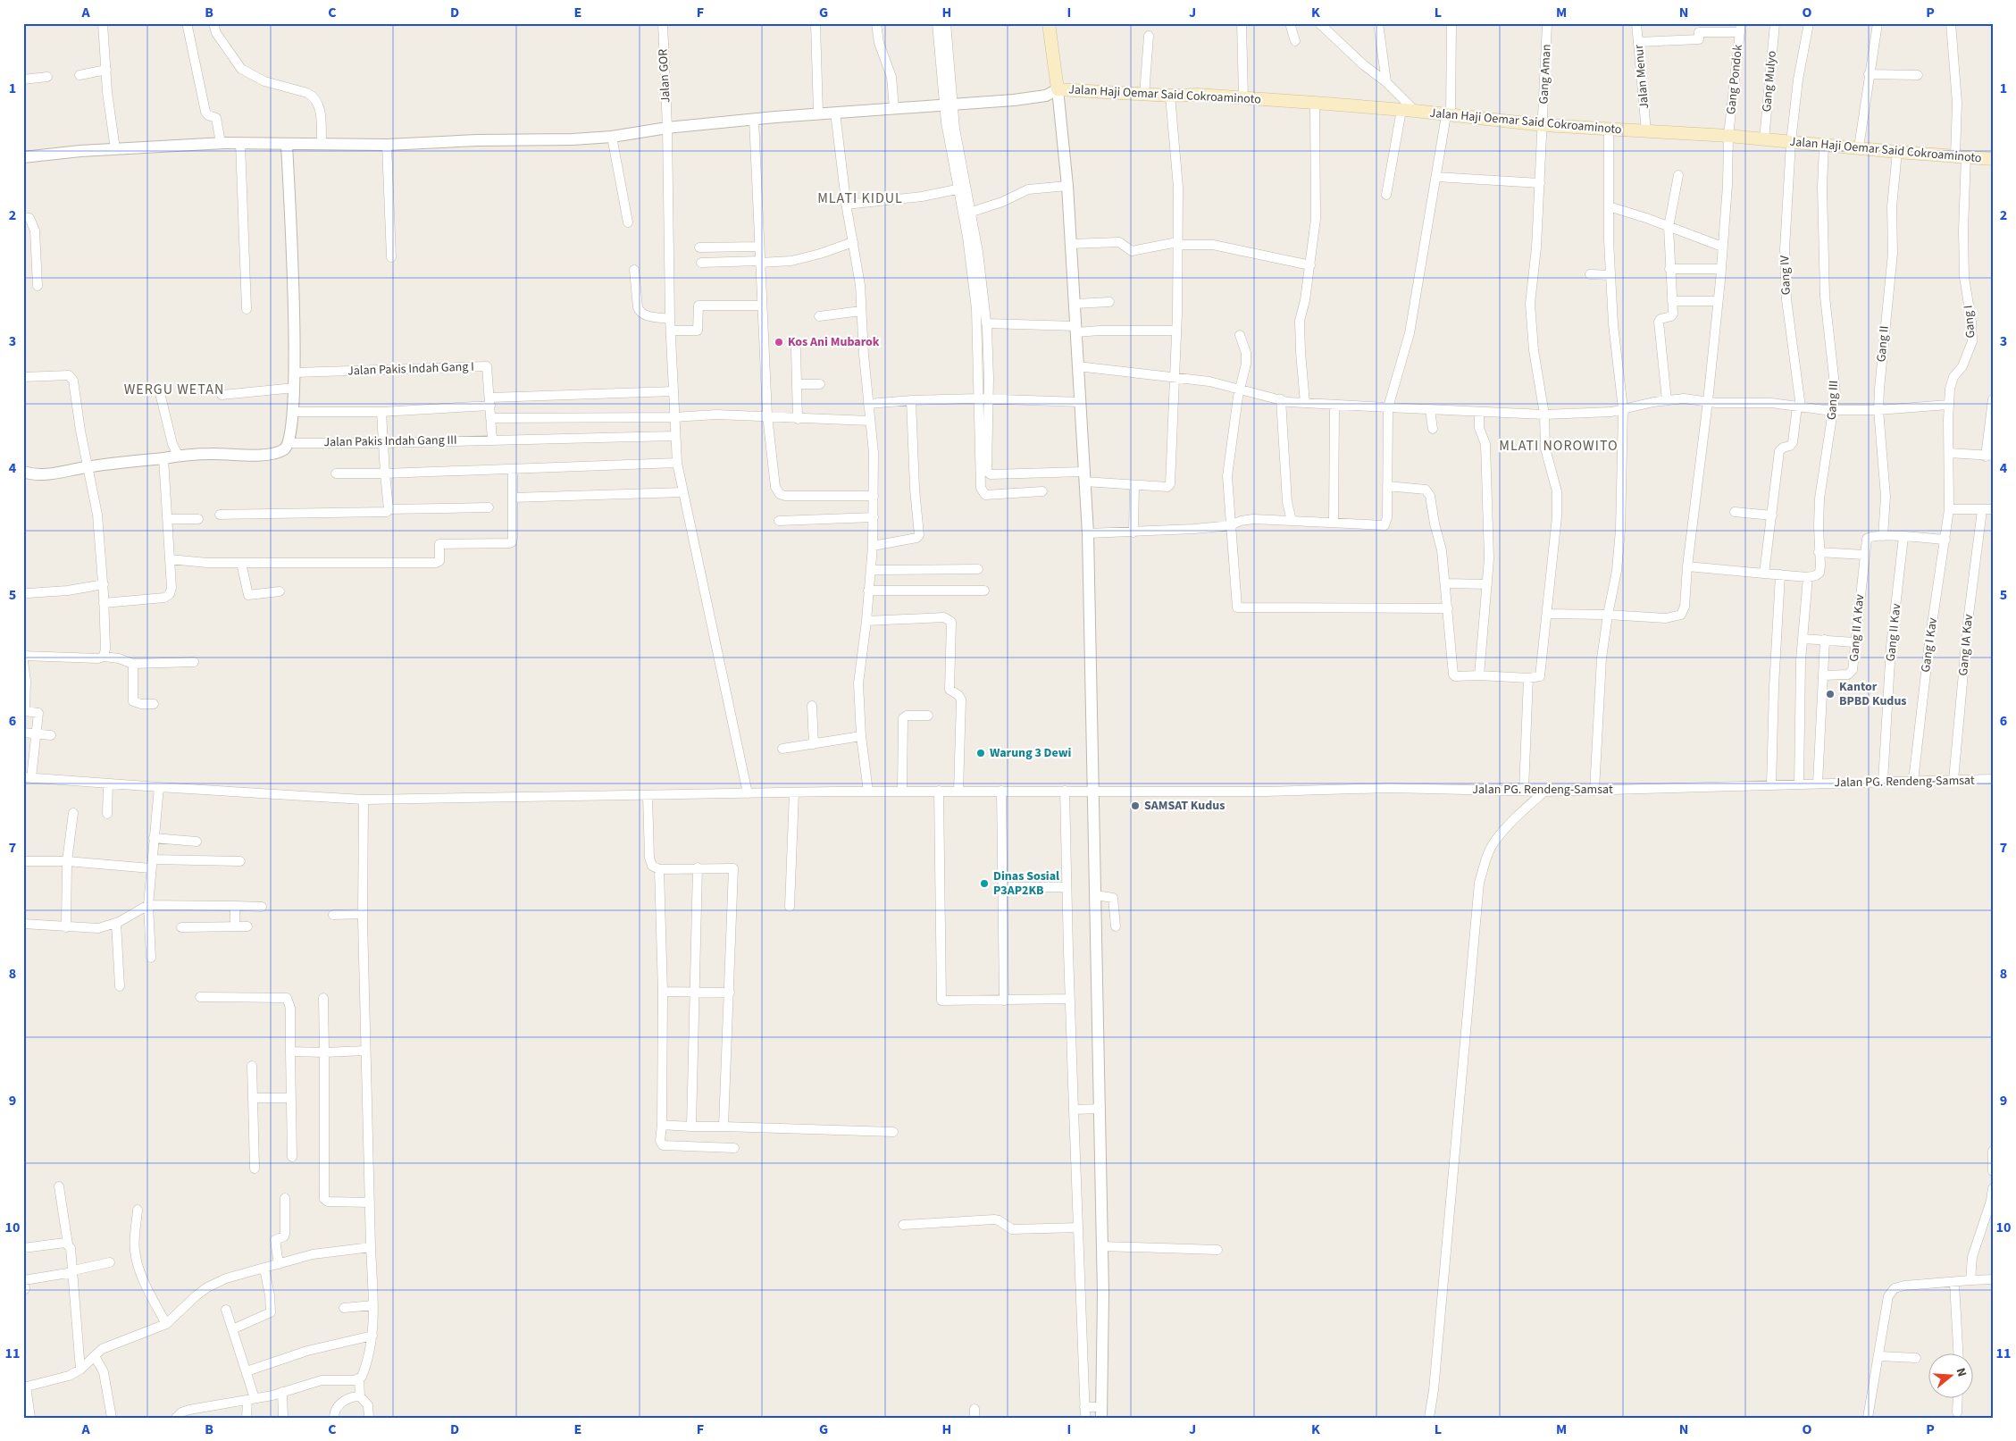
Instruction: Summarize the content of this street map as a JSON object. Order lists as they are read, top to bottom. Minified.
{"streets":{"main road":["Jalan Haji Oemar Said Cokroaminoto"],"street":["Gang Aman","Jalan GOR","Jalan Menur","Gang Pondok","Gang Mulyo","Gang IV","Gang I","Gang II","Jalan Pakis Indah Gang I","Gang III","Jalan Pakis Indah Gang III","Gang II A Kav","Gang II Kav","Gang I Kav","Gang IA Kav","Jalan PG. Rendeng-Samsat"]},"crossings":[["Gang Aman","Jalan Haji Oemar Said Cokroaminoto"],["Jalan GOR","Jalan Pakis Indah Gang III"],["Jalan GOR","Jalan PG. Rendeng-Samsat"],["Jalan Menur","Jalan Haji Oemar Said Cokroaminoto"],["Gang Pondok","Jalan Haji Oemar Said Cokroaminoto"],["Gang Mulyo","Jalan Haji Oemar Said Cokroaminoto"],["Jalan Haji Oemar Said Cokroaminoto","Gang IV"],["Jalan Haji Oemar Said Cokroaminoto","Gang I"],["Jalan Haji Oemar Said Cokroaminoto","Gang II"],["Jalan Haji Oemar Said Cokroaminoto","Gang III"],["Gang I","Gang I Kav"],["Gang II","Gang II A Kav"],["Gang II Kav","Jalan PG. Rendeng-Samsat"],["Gang I Kav","Jalan PG. Rendeng-Samsat"],["Gang IA Kav","Jalan PG. Rendeng-Samsat"]],"districts":["MLATI KIDUL","WERGU WETAN","MLATI NOROWITO"],"places":["Kos Ani Mubarok","Kantor BPBD Kudus","Warung 3 Dewi","SAMSAT Kudus","Dinas Sosial P3AP2KB"],"north":"right","grid":{"columns":["A","B","C","D","E","F","G","H","I","J","K","L","M","N","O","P"],"rows":["1","2","3","4","5","6","7","8","9","10","11"]}}
